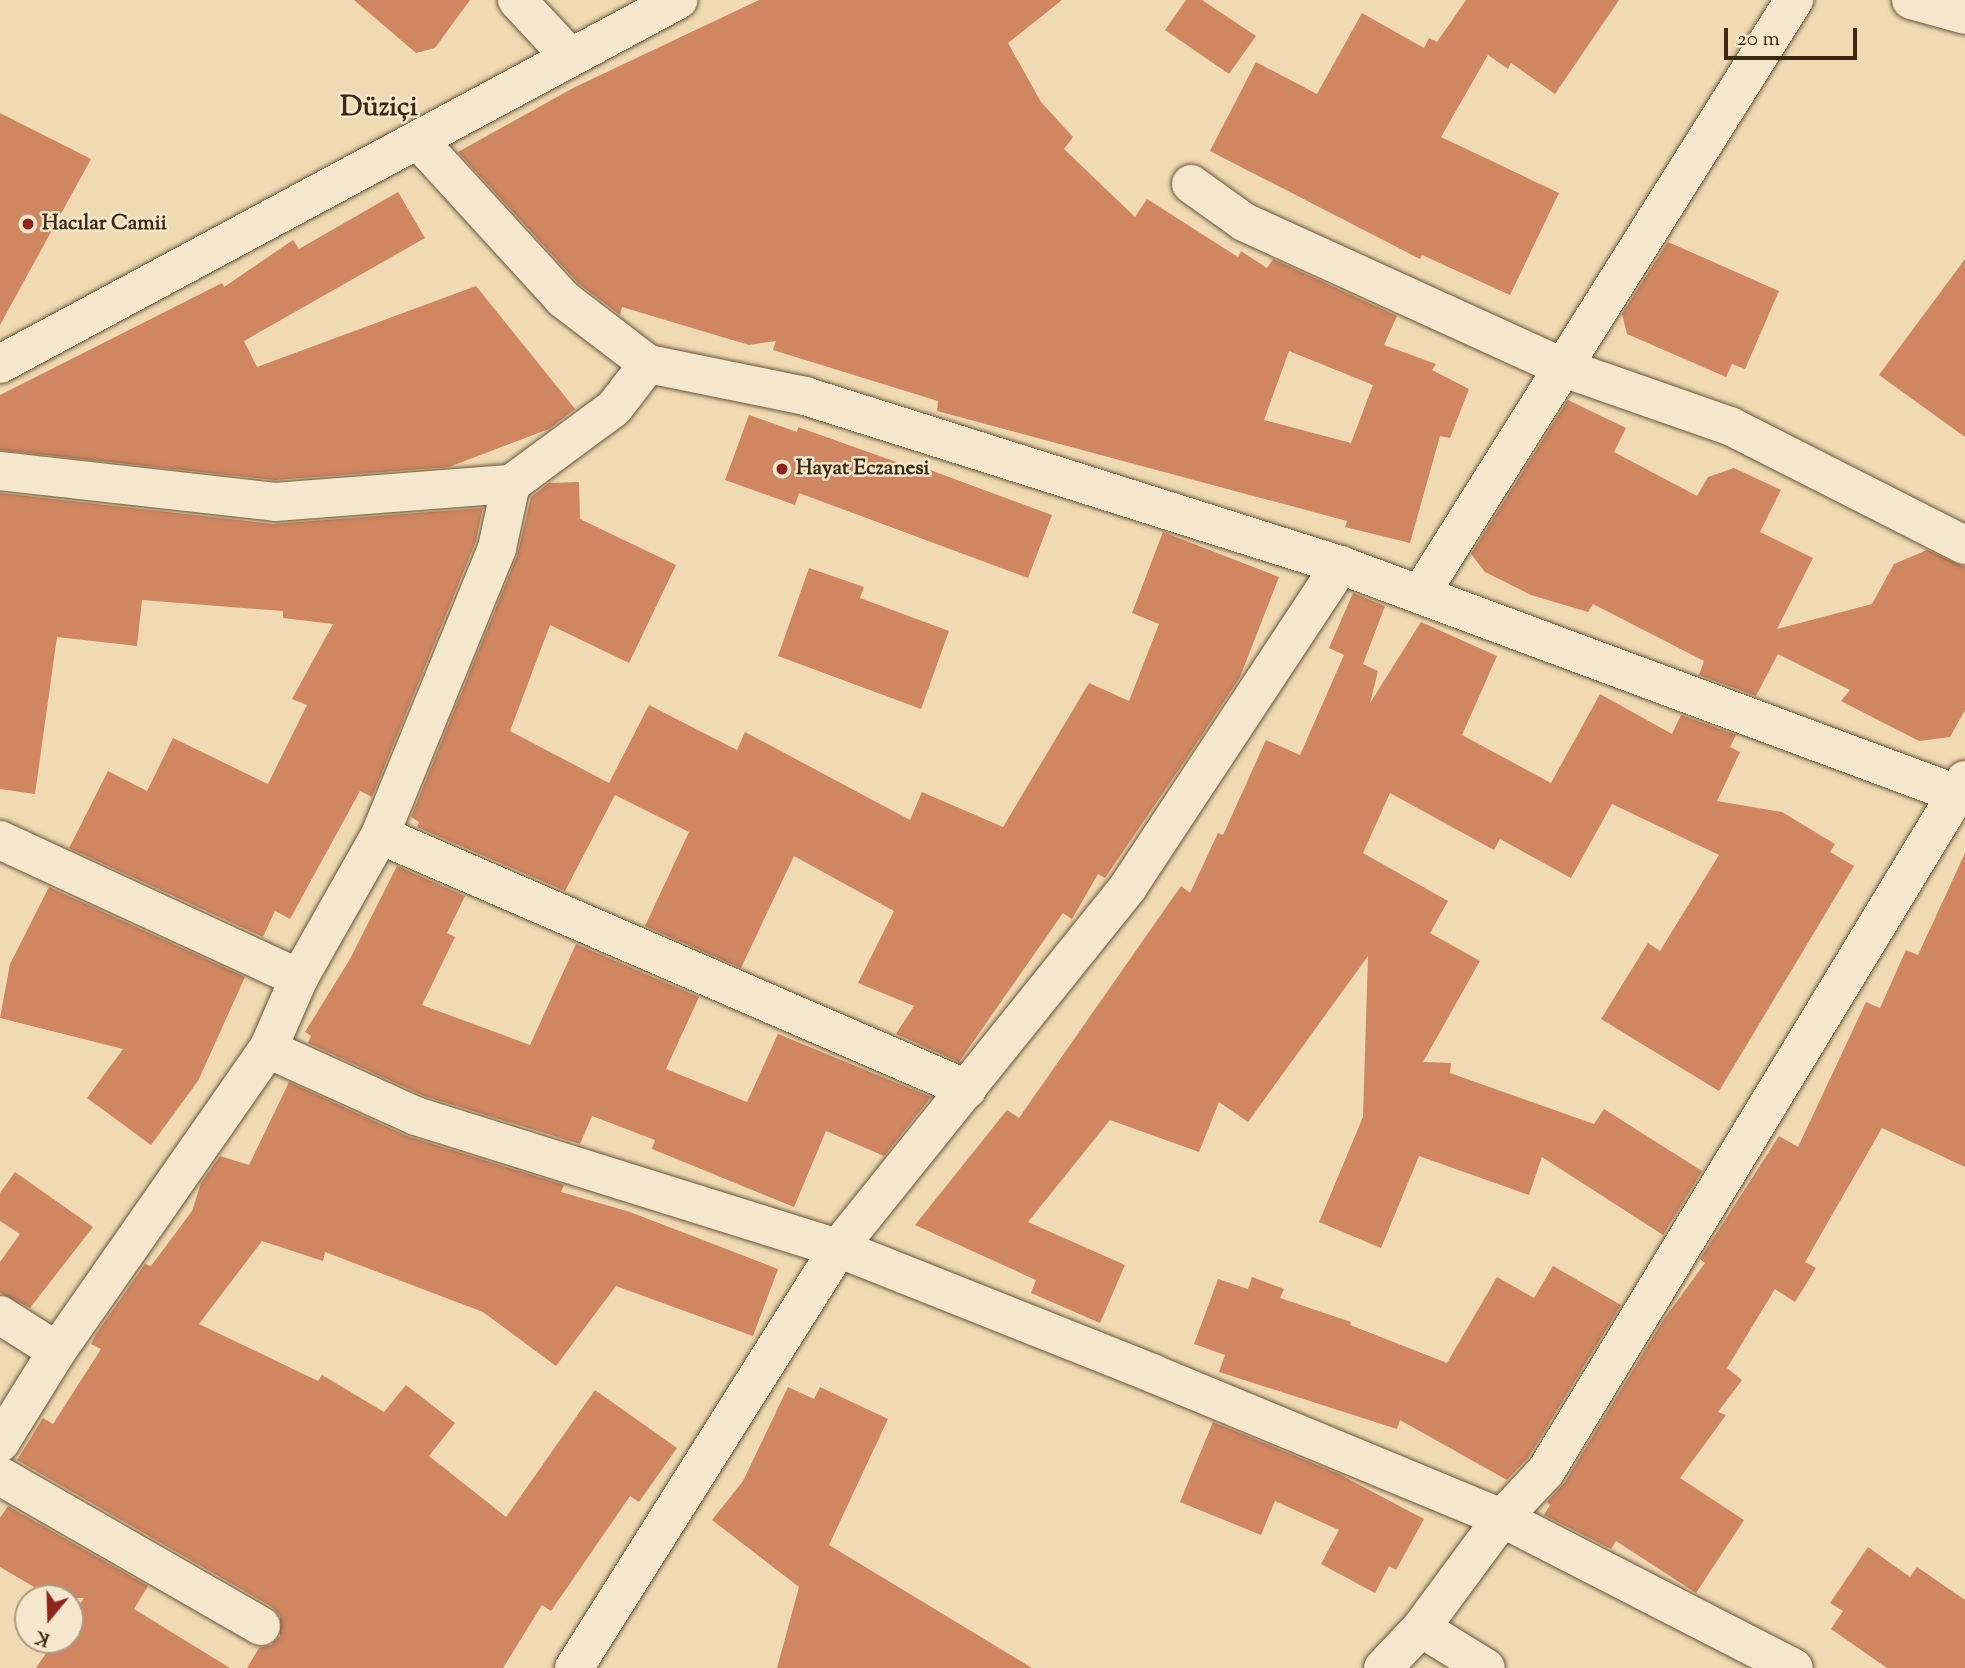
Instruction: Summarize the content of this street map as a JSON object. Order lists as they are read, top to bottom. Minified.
{"districts":["Düziçi"],"places":["Hacılar Camii","Hayat Eczanesi"],"scale_bar":"20 m","north":"bottom"}
